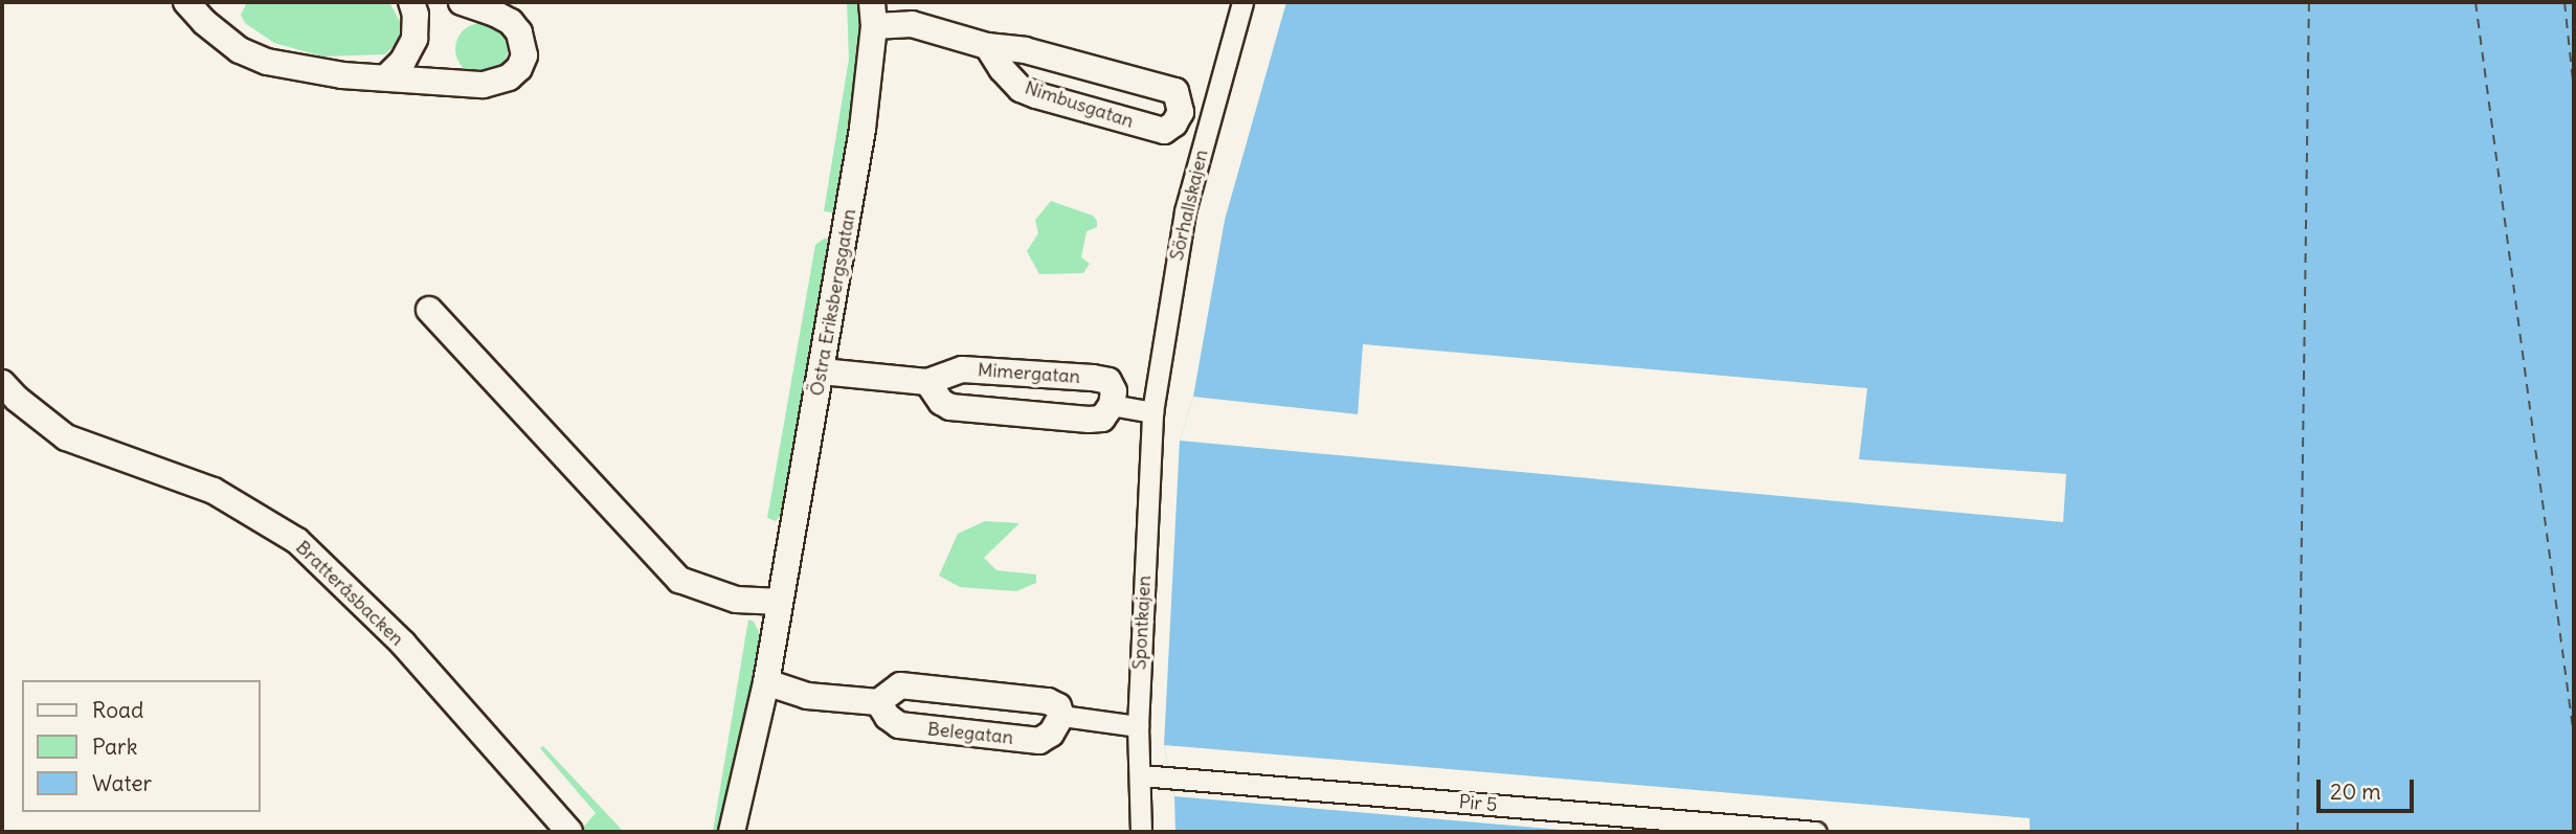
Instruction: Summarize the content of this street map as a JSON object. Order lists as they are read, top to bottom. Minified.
{"streets":{"street":["Nimbusgatan","Sörhallskajen","Östra Eriksbergsgatan","Mimergatan","Bratteråsbacken","Spontkajen","Belegatan","Pir 5"]},"crossings":[["Nimbusgatan","Östra Eriksbergsgatan"],["Sörhallskajen","Spontkajen"],["Östra Eriksbergsgatan","Mimergatan"],["Spontkajen","Pir 5"]],"legend":["Road","Park","Water"],"scale_bar":"20 m"}
